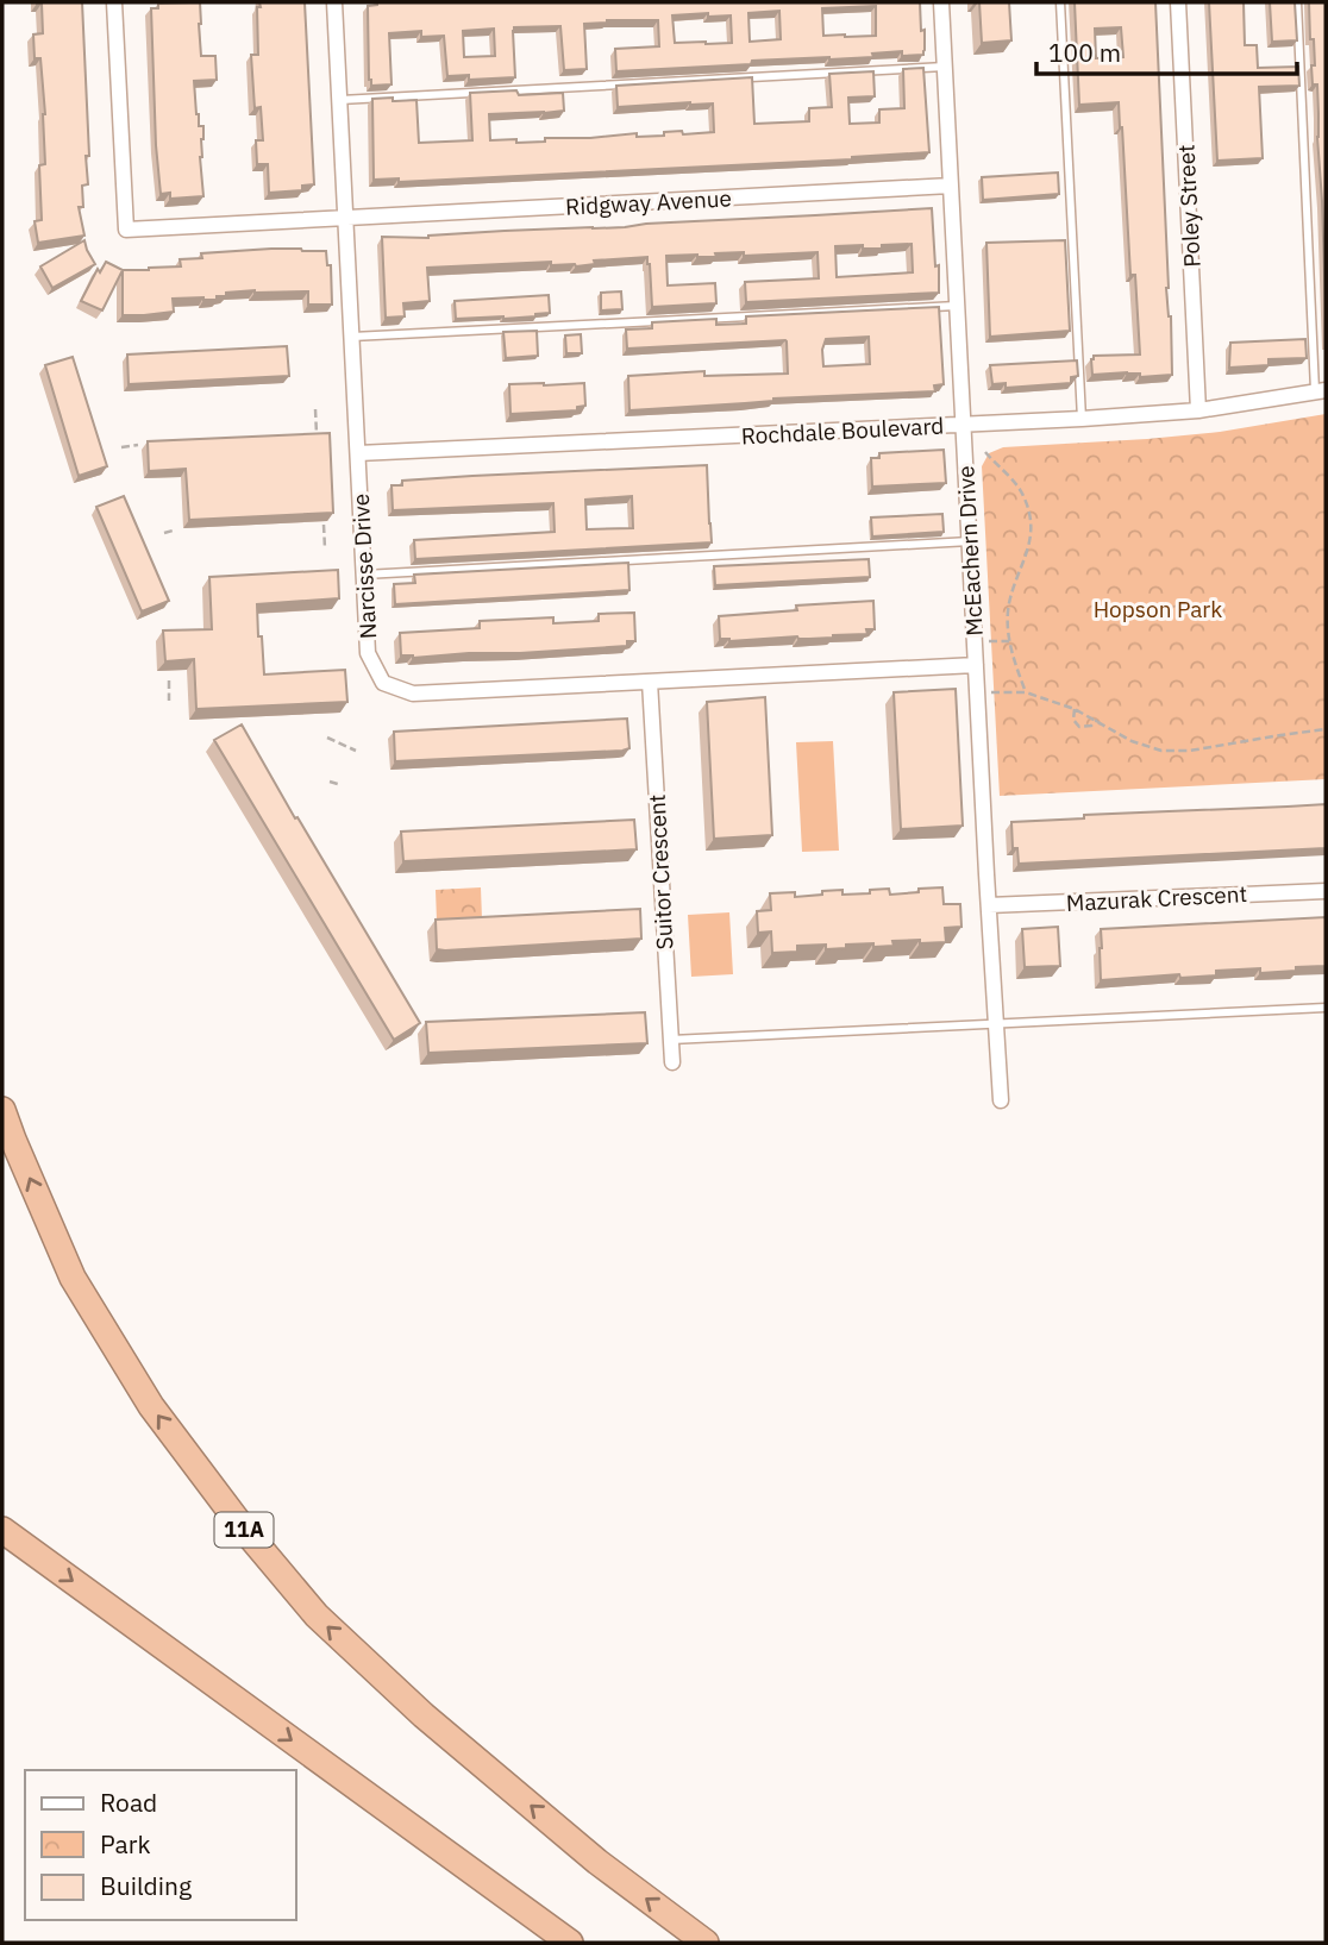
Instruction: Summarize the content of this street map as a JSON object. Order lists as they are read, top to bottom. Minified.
{"streets":{"highway":["11A"],"street":["Ridgway Avenue","Poley Street","Rochdale Boulevard","McEachern Drive","Narcisse Drive","Suitor Crescent","Mazurak Crescent"]},"crossings":[["Ridgway Avenue","McEachern Drive"],["Ridgway Avenue","Narcisse Drive"],["Poley Street","Rochdale Boulevard"],["Rochdale Boulevard","McEachern Drive"],["Rochdale Boulevard","Narcisse Drive"],["McEachern Drive","Narcisse Drive"],["McEachern Drive","Mazurak Crescent"],["Narcisse Drive","Suitor Crescent"]],"parks":["Hopson Park"],"legend":["Road","Park","Building"],"scale_bar":"100 m"}
